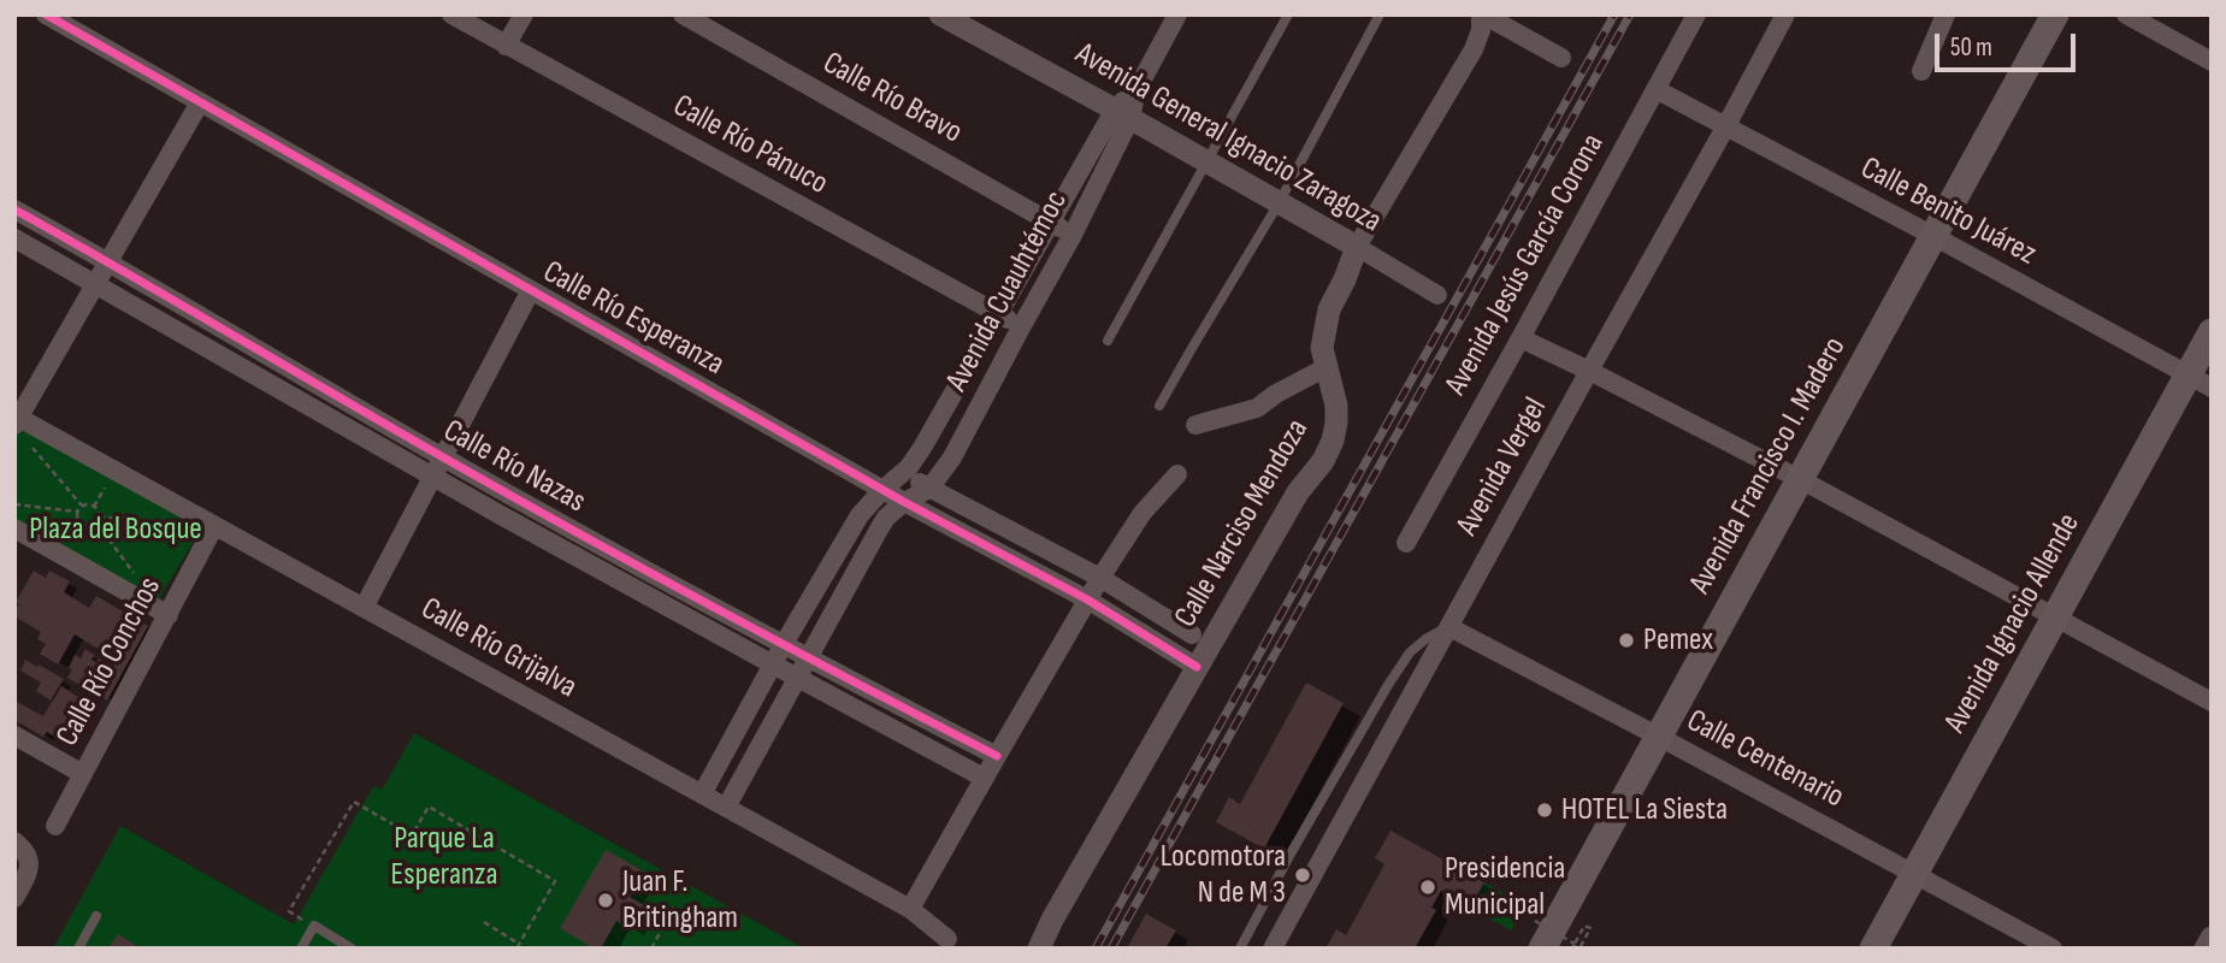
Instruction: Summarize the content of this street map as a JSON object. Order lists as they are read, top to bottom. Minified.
{"streets":{"main road":["Avenida Francisco I. Madero","Avenida Ignacio Allende"],"street":["Calle Río Bravo","Avenida General Ignacio Zaragoza","Calle Río Pánuco","Calle Benito Juárez","Avenida Jesús García Corona","Avenida Cuauhtémoc","Calle Río Esperanza","Calle Río Nazas","Avenida Vergel","Calle Narciso Mendoza","Calle Río Grijalva","Calle Río Conchos","Calle Centenario"]},"crossings":[["Calle Río Bravo","Avenida Cuauhtémoc"],["Avenida General Ignacio Zaragoza","Avenida Cuauhtémoc"],["Avenida General Ignacio Zaragoza","Calle Narciso Mendoza"],["Calle Río Pánuco","Avenida Cuauhtémoc"],["Calle Benito Juárez","Avenida Jesús García Corona"],["Calle Benito Juárez","Avenida Francisco I. Madero"],["Calle Benito Juárez","Avenida Vergel"],["Calle Benito Juárez","Avenida Ignacio Allende"],["Avenida Cuauhtémoc","Calle Río Esperanza"],["Avenida Cuauhtémoc","Calle Río Nazas"],["Avenida Cuauhtémoc","Calle Río Grijalva"],["Calle Río Esperanza","Calle Narciso Mendoza"],["Avenida Francisco I. Madero","Calle Centenario"],["Avenida Vergel","Calle Centenario"],["Avenida Ignacio Allende","Calle Centenario"],["Calle Río Grijalva","Calle Río Conchos"]],"parks":["Plaza del Bosque","Parque La Esperanza"],"places":["Pemex","HOTEL La Siesta","Locomotora N de M 3","Presidencia Municipal","Juan F. Britingham"],"scale_bar":"50 m"}
